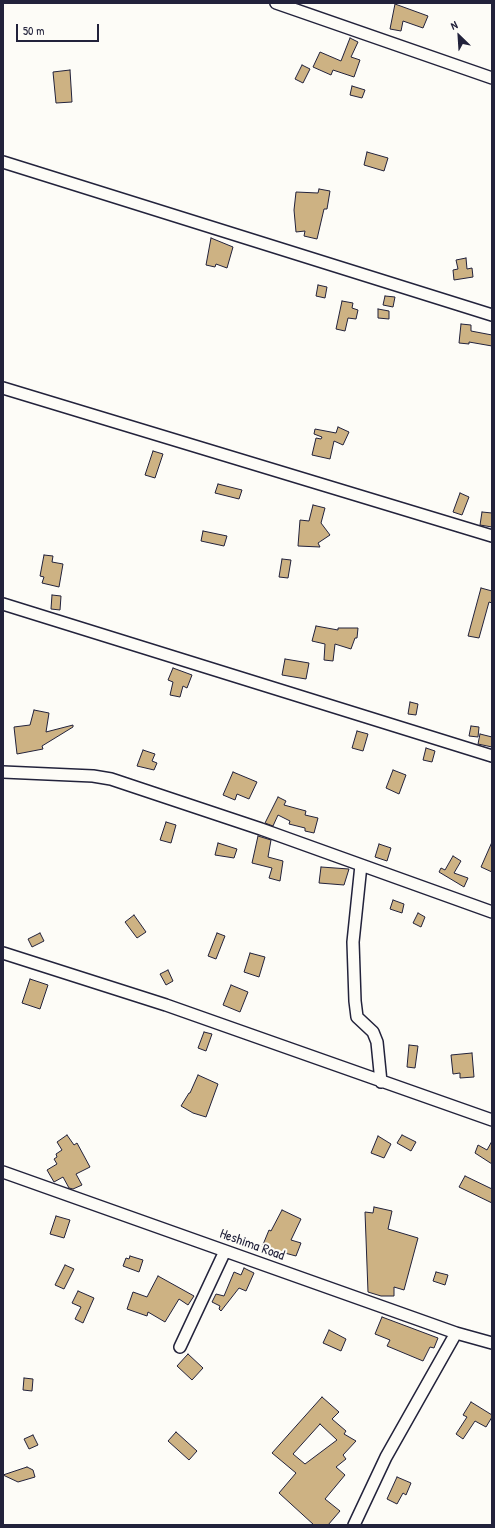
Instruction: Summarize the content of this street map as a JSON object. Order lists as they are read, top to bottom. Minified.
{"streets":{"street":["Heshima Road"]},"scale_bar":"50 m","north":"top left"}
